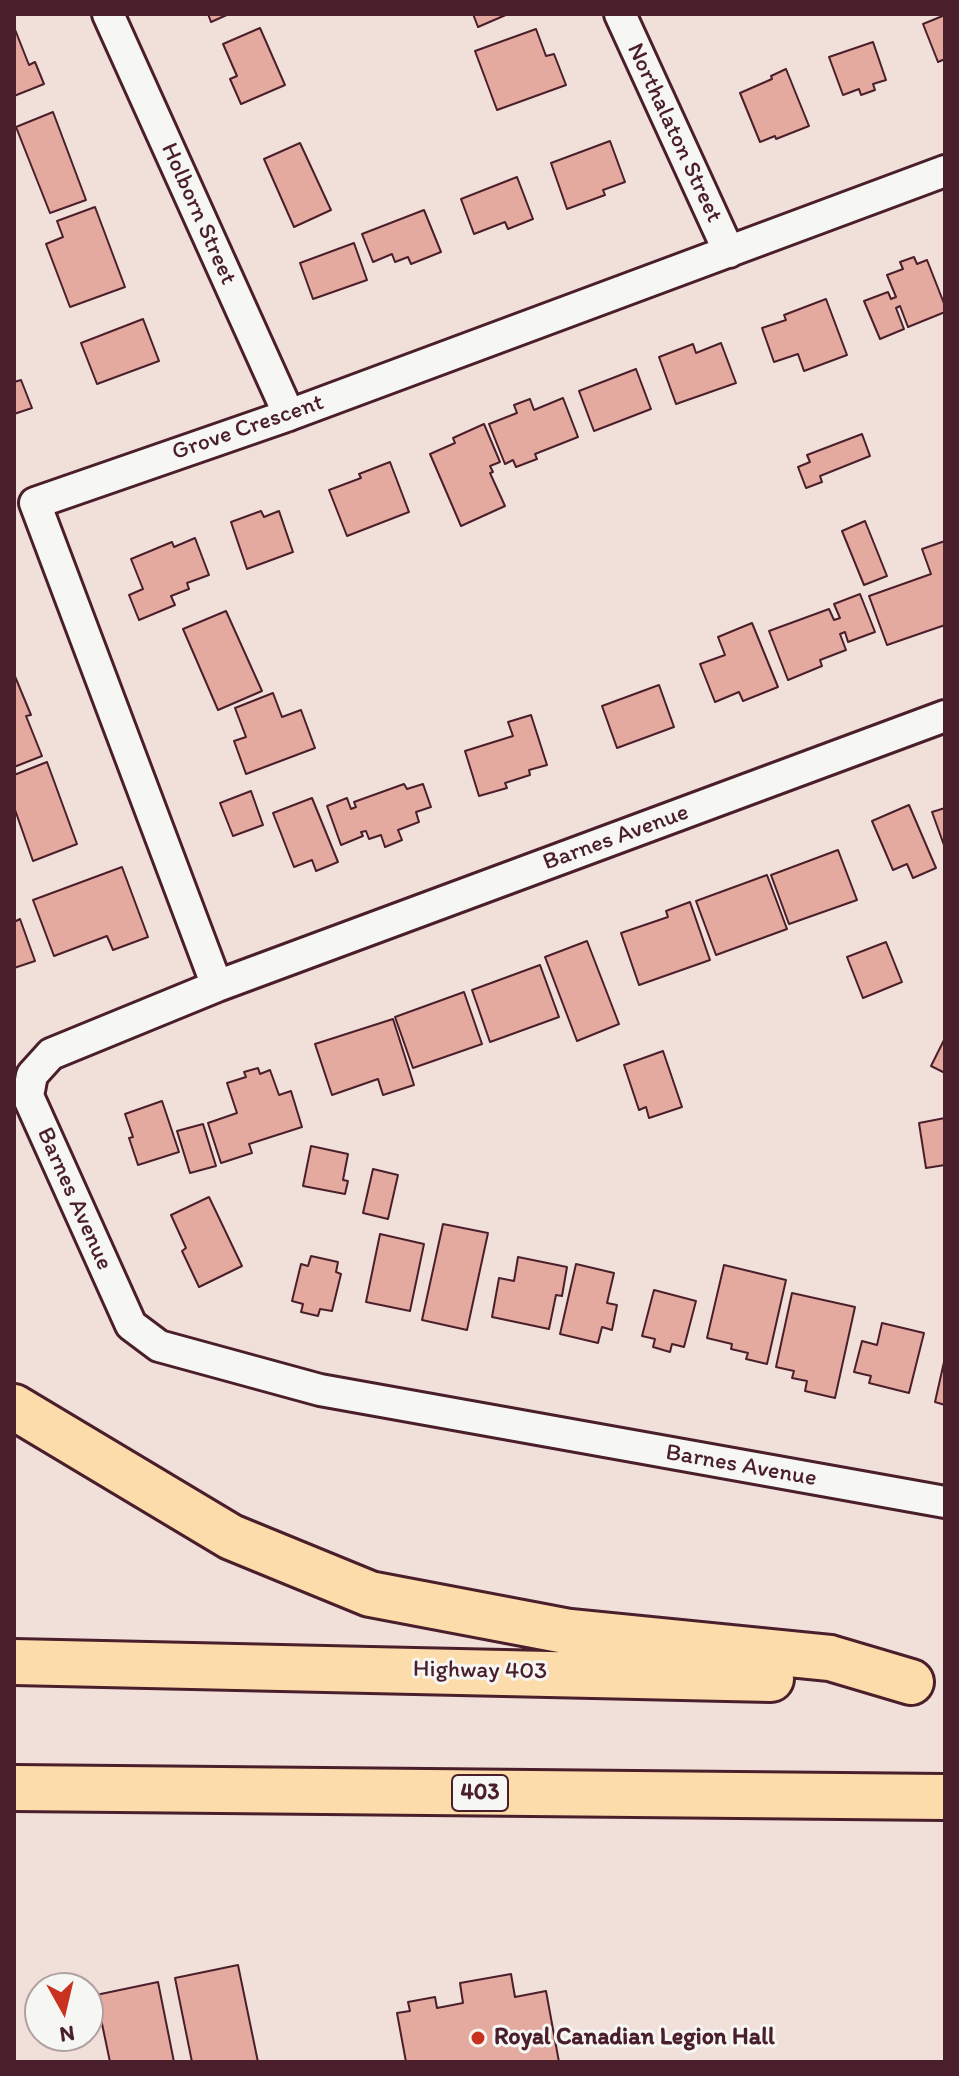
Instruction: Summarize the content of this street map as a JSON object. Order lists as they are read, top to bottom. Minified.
{"streets":{"highway":["Highway 403","403"],"street":["Northalaton Street","Holborn Street","Grove Crescent","Barnes Avenue"]},"crossings":[["Northalaton Street","Grove Crescent"],["Holborn Street","Grove Crescent"],["Grove Crescent","Barnes Avenue"]],"places":["Royal Canadian Legion Hall"],"north":"bottom"}
